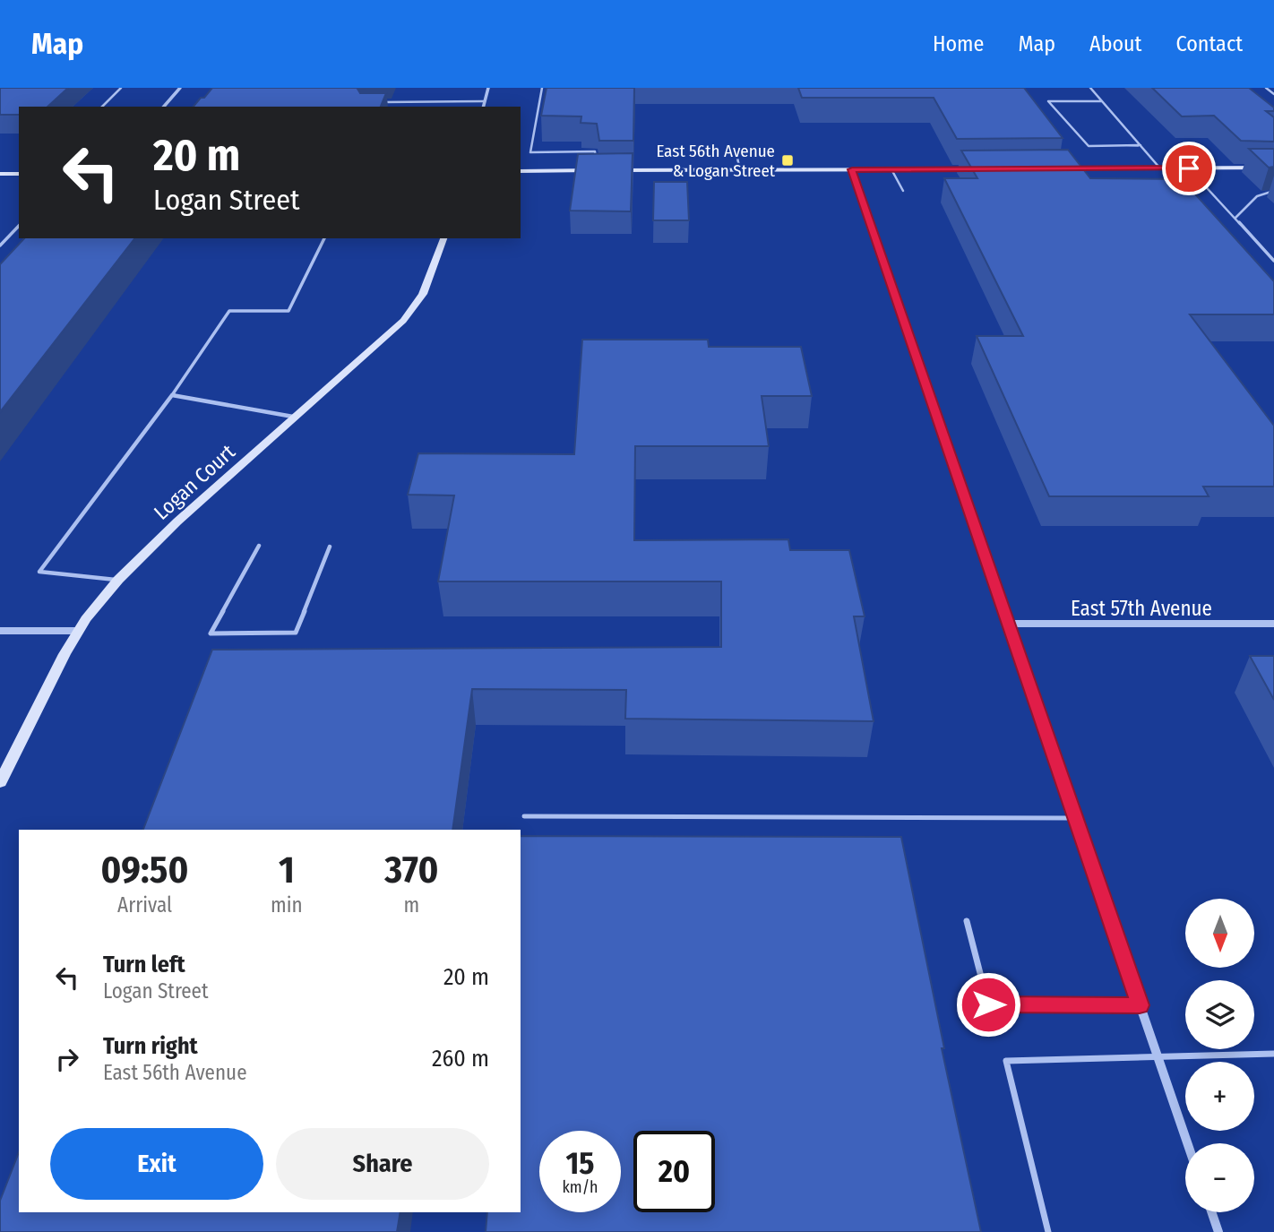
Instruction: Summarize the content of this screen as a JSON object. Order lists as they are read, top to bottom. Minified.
{"streets":{"street":["Logan Court","East 57th Avenue"]},"places":{"transit":["East 56th Avenue & Logan Street"]},"north":"bottom","page":{"header":"Map","nav":["Home","Map","About","Contact"],"turn":["20 m","Logan Street"],"eta":["09:50","Arrival","1","min","370","m"],"map_buttons":["+","−"],"list":[{"name":"Turn left","note":"Logan Street","value":"20 m"},{"name":"Turn right","note":"East 56th Avenue","value":"260 m"}],"buttons":["Exit","Share"],"speed":"15 km/h","limit":"20"}}
